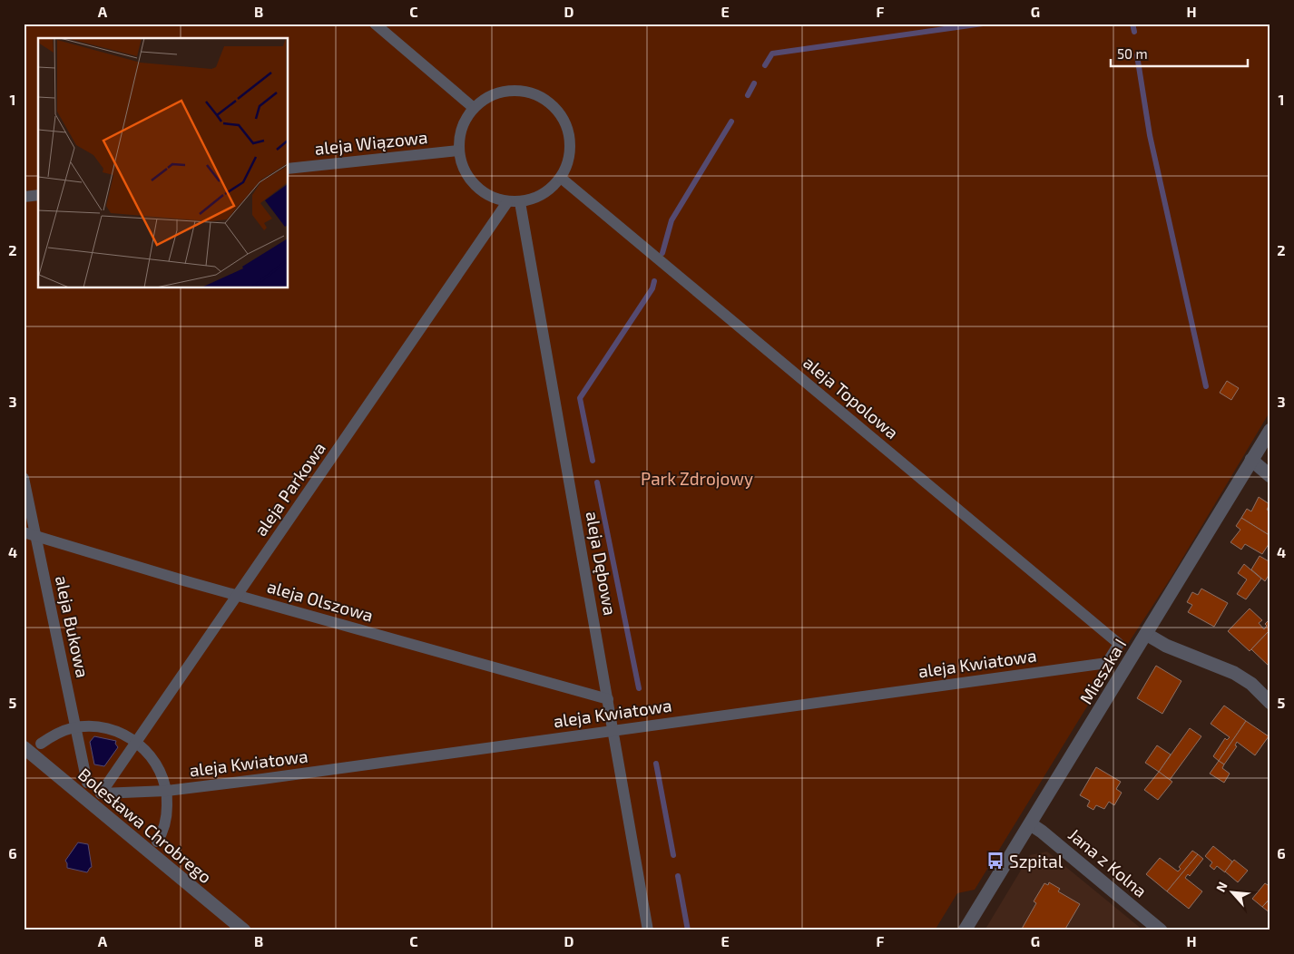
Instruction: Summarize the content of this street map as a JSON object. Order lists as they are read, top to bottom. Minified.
{"streets":{"street":["aleja Wiązowa","aleja Topolowa","aleja Parkowa","aleja Dębowa","aleja Olszowa","aleja Bukowa","aleja Kwiatowa","Mieszka I","Bolesława Chrobrego","Jana z Kolna"]},"crossings":[["aleja Wiązowa","aleja Topolowa"],["aleja Wiązowa","aleja Parkowa"],["aleja Wiązowa","aleja Dębowa"],["aleja Topolowa","aleja Parkowa"],["aleja Topolowa","aleja Dębowa"],["aleja Topolowa","aleja Kwiatowa"],["aleja Parkowa","aleja Dębowa"],["aleja Parkowa","aleja Olszowa"],["aleja Parkowa","aleja Kwiatowa"],["aleja Dębowa","aleja Olszowa"],["aleja Dębowa","aleja Kwiatowa"],["aleja Olszowa","aleja Bukowa"],["Mieszka I","Jana z Kolna"]],"parks":["Park Zdrojowy"],"places":{"bus stop":["Szpital"]},"scale_bar":"50 m","north":"top left","grid":{"columns":["A","B","C","D","E","F","G","H"],"rows":["1","2","3","4","5","6"]}}
